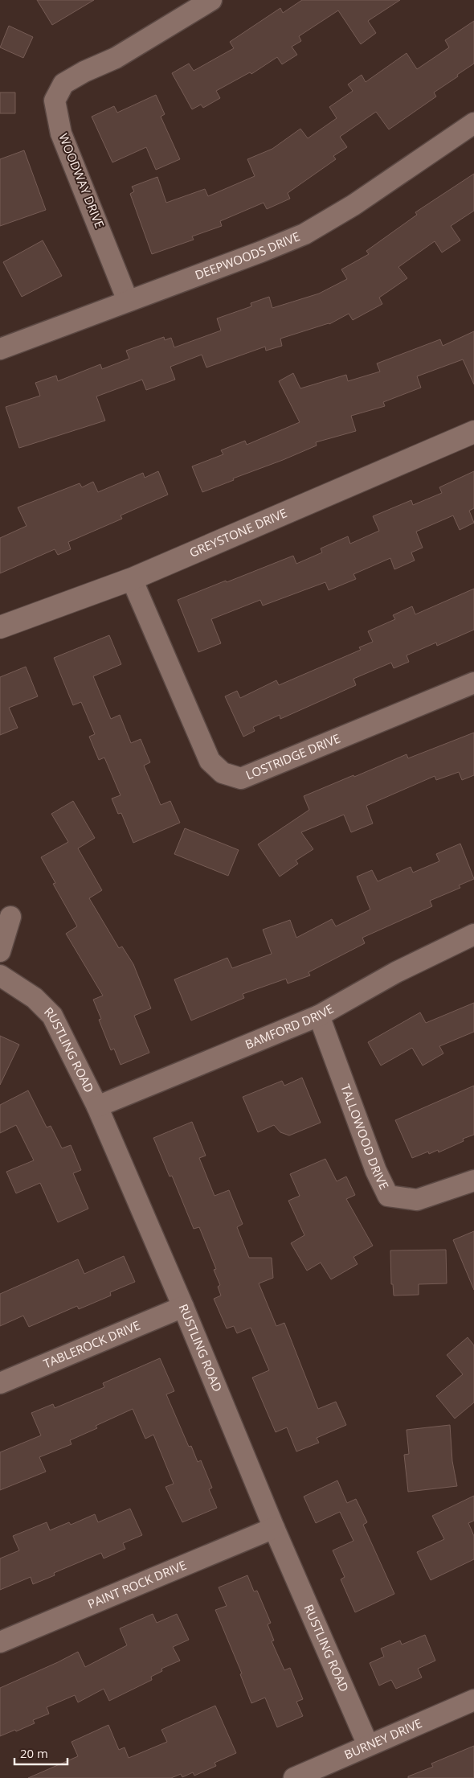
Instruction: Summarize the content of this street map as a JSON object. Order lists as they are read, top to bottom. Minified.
{"streets":{"street":["WOODWAY DRIVE","DEEPWOODS DRIVE","GREYSTONE DRIVE","LOSTRIDGE DRIVE","BAMFORD DRIVE","RUSTLING ROAD","TALLOWOOD DRIVE","TABLEROCK DRIVE","PAINT ROCK DRIVE","BURNEY DRIVE"]},"crossings":[["WOODWAY DRIVE","DEEPWOODS DRIVE"],["GREYSTONE DRIVE","LOSTRIDGE DRIVE"],["BAMFORD DRIVE","RUSTLING ROAD"],["BAMFORD DRIVE","TALLOWOOD DRIVE"],["RUSTLING ROAD","TABLEROCK DRIVE"],["RUSTLING ROAD","PAINT ROCK DRIVE"],["RUSTLING ROAD","BURNEY DRIVE"]],"scale_bar":"20 m"}
